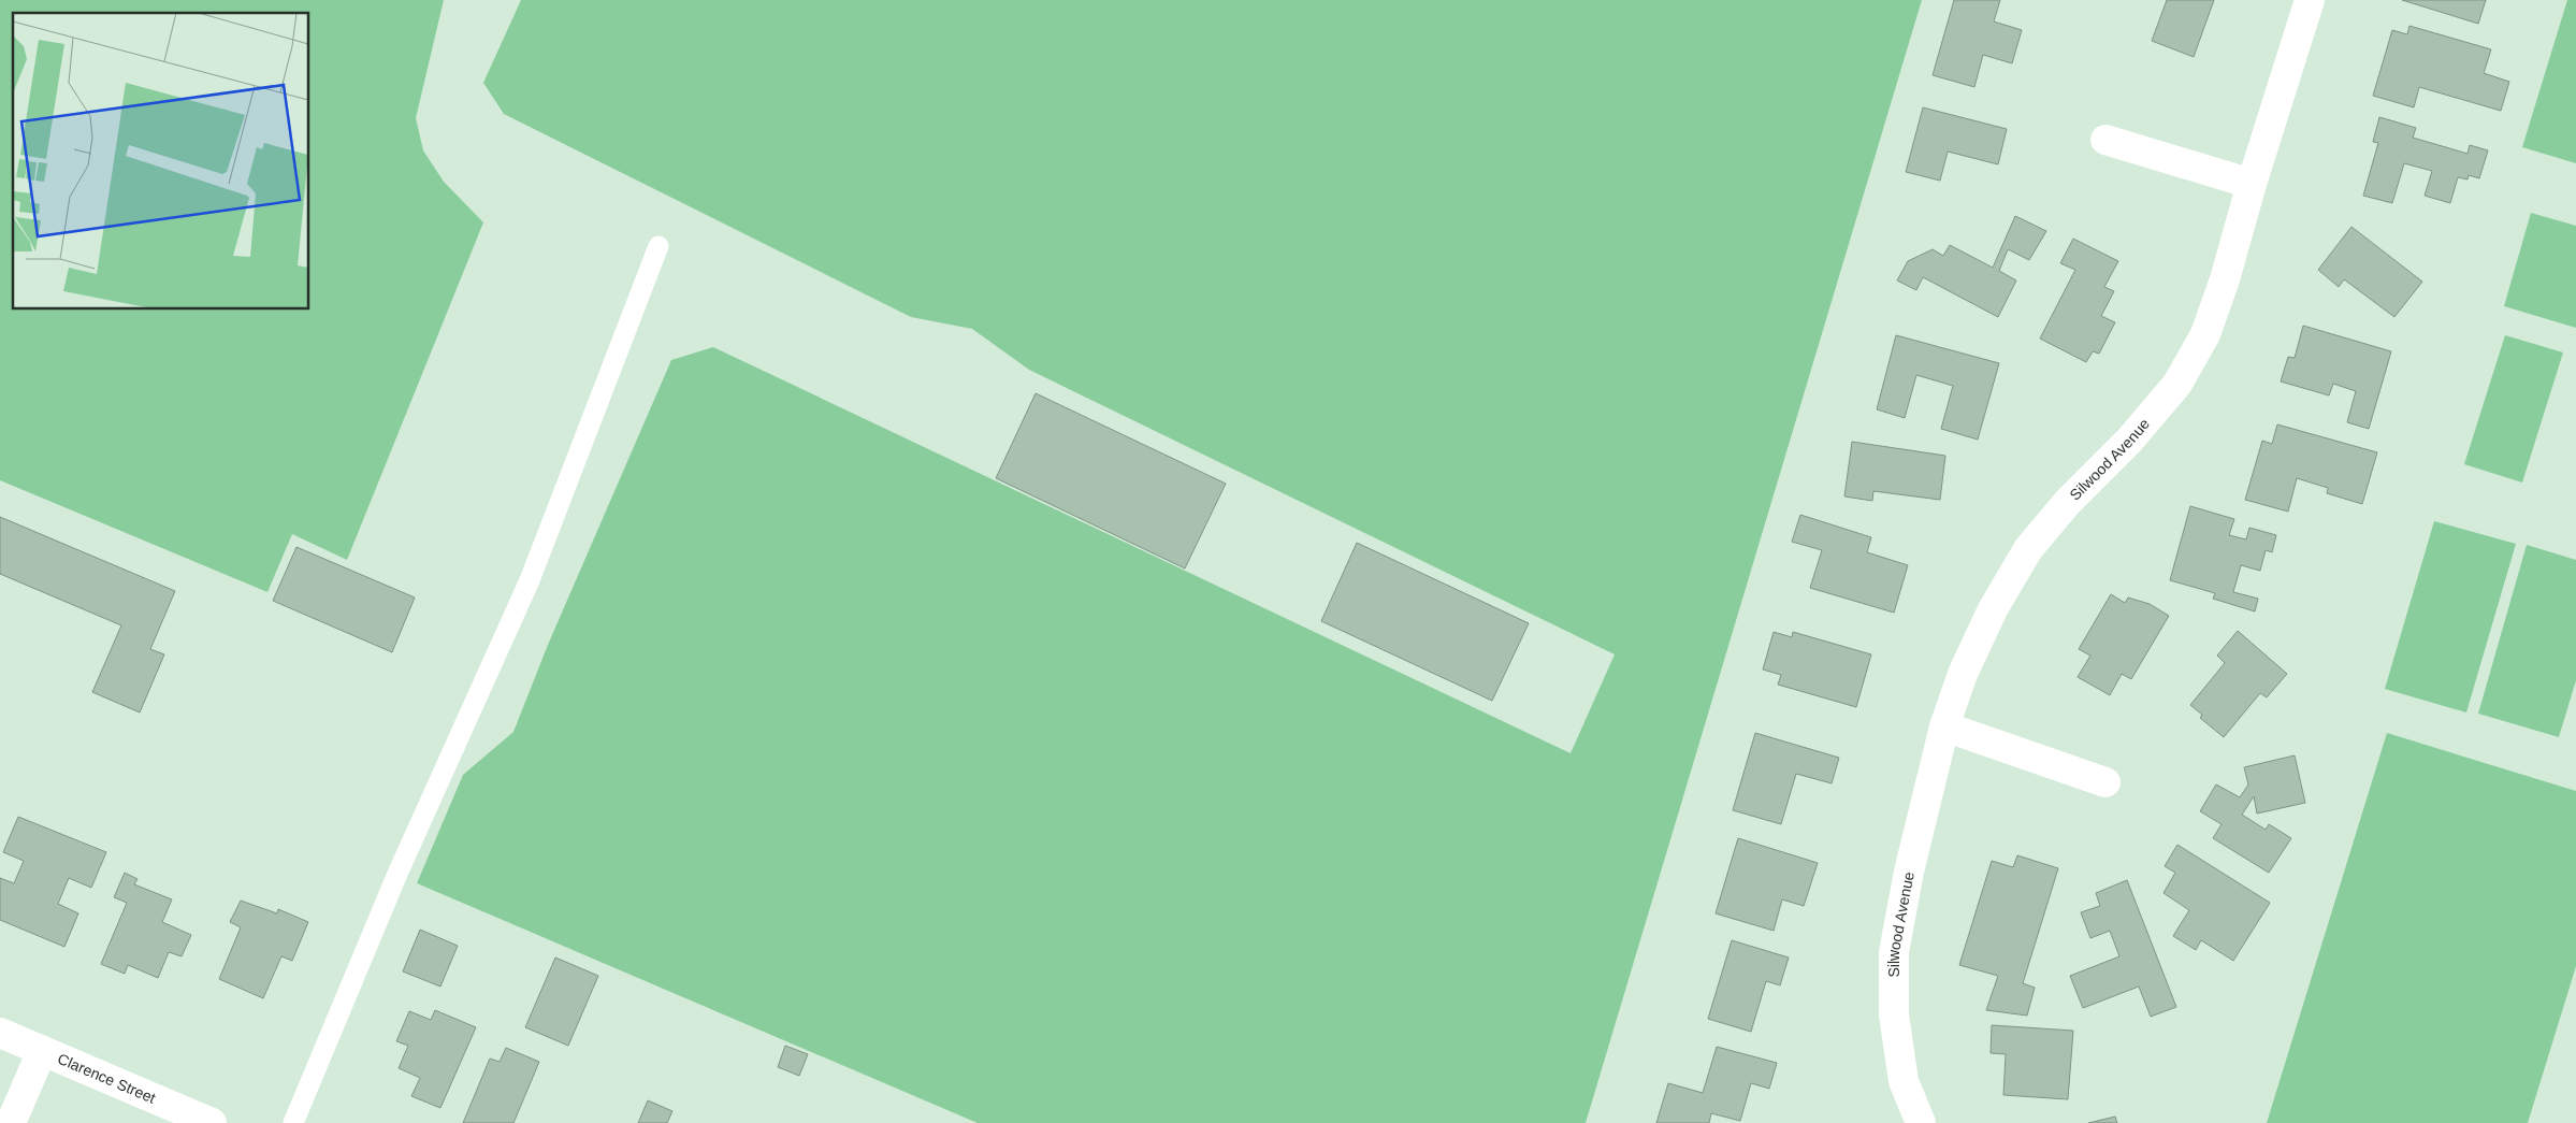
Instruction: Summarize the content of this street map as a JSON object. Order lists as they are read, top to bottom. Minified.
{"streets":{"street":["Silwood Avenue","Clarence Street"]}}
